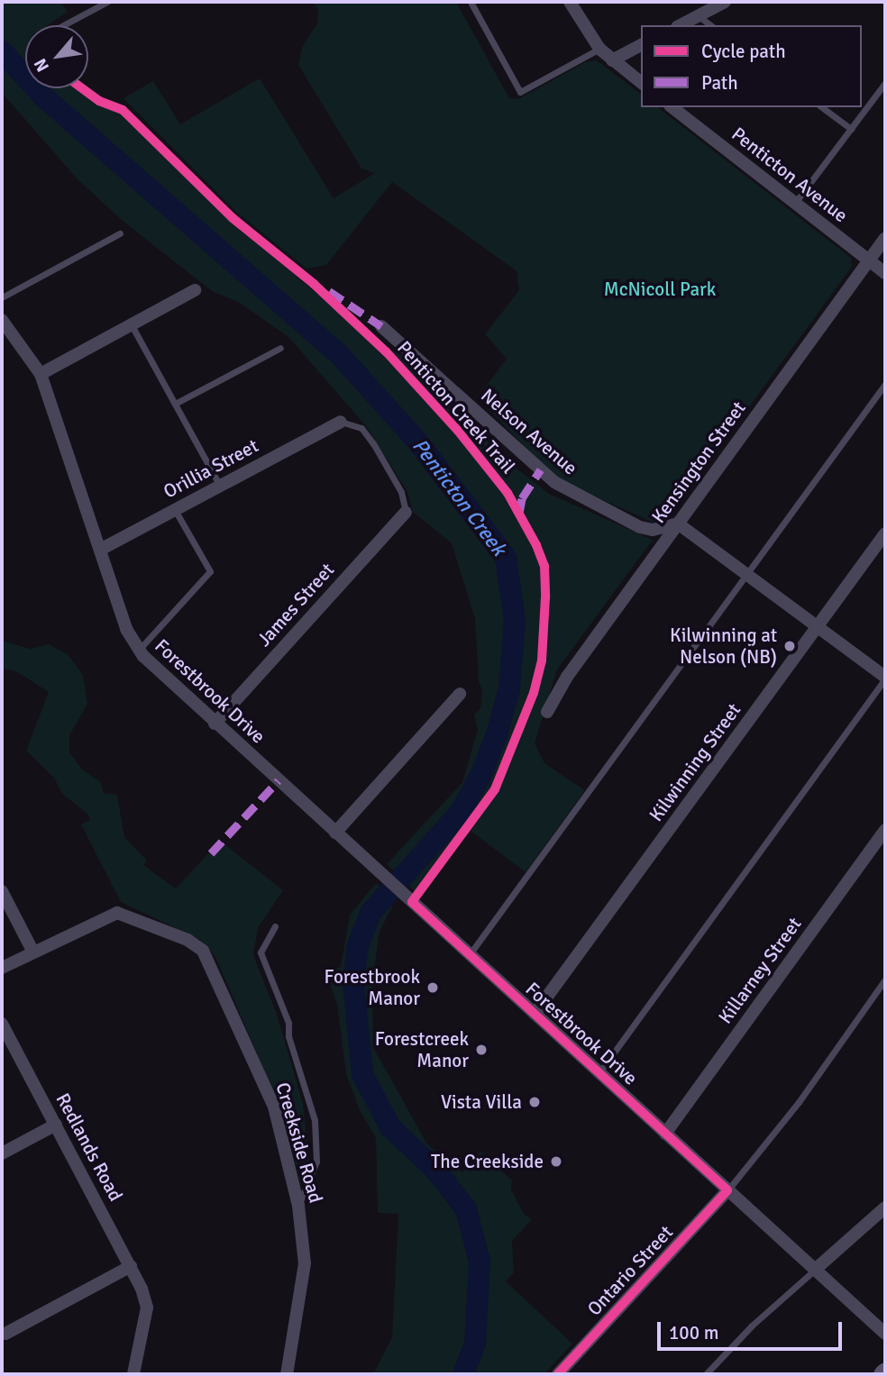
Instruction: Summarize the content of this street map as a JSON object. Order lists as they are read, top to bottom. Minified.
{"streets":{"street":["Penticton Avenue","Nelson Avenue","Kensington Street","Orillia Street","James Street","Forestbrook Drive","Kilwinning Street","Killarney Street","Creekside Road","Redlands Road","Ontario Street"],"cycle path":["Penticton Creek Trail"]},"crossings":[["Penticton Avenue","Kensington Street"],["Nelson Avenue","Kensington Street"],["Orillia Street","Forestbrook Drive"],["James Street","Forestbrook Drive"],["Forestbrook Drive","Kilwinning Street"],["Forestbrook Drive","Killarney Street"],["Forestbrook Drive","Ontario Street"]],"water":["Penticton Creek"],"parks":["McNicoll Park"],"places":["Kilwinning at Nelson (NB)","Forestbrook Manor","Forestcreek Manor","Vista Villa","The Creekside"],"legend":["Cycle path","Path"],"scale_bar":"100 m","north":"bottom left"}
